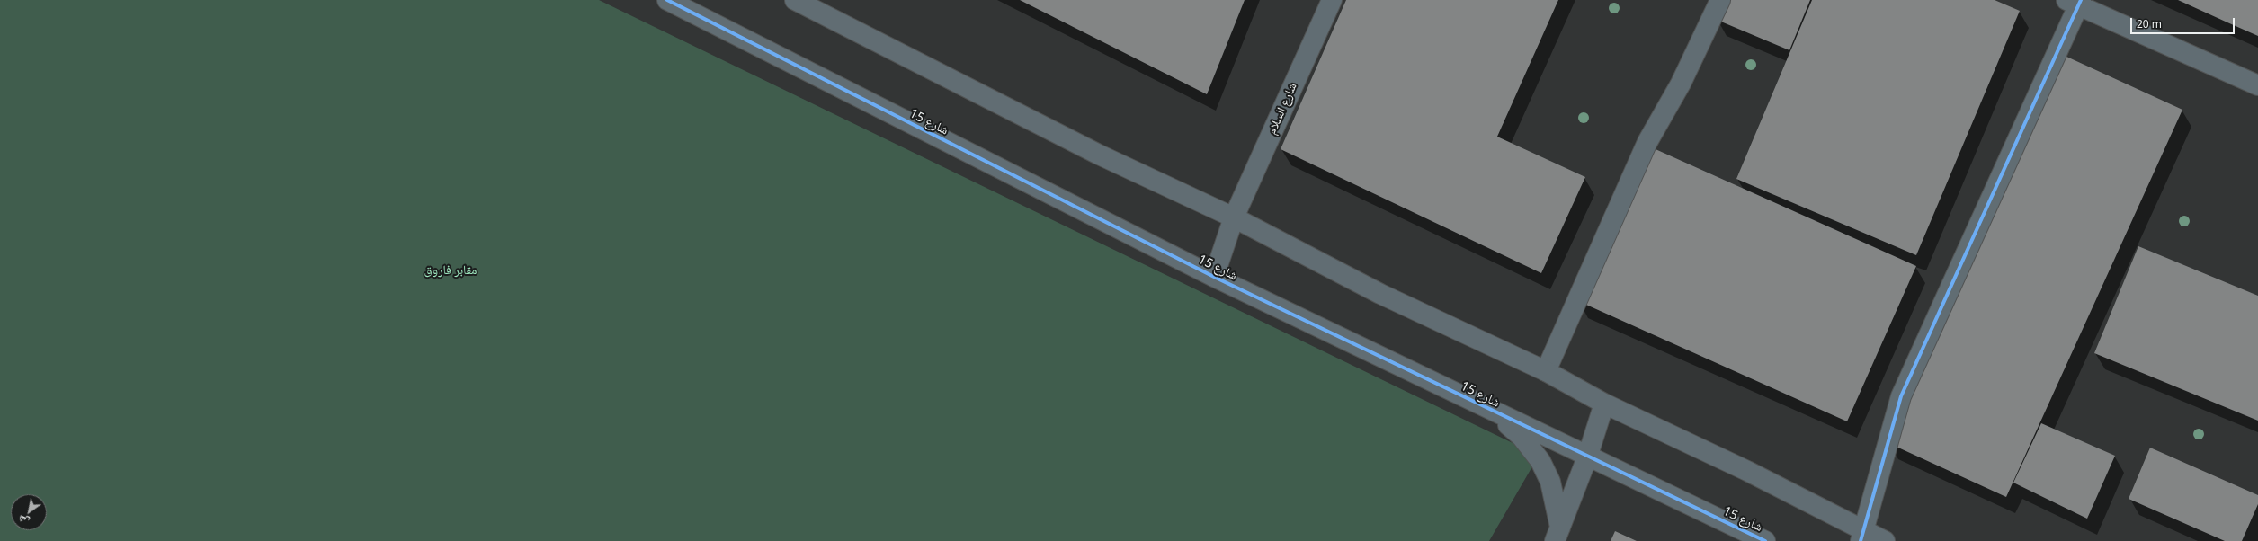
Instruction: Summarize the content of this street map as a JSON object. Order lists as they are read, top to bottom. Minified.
{"streets":{"street":["شارع السلام","شارع 15"]},"crossings":[["شارع السلام","شارع 15"]],"parks":["مقابر فاروق"],"scale_bar":"20 m","north":"bottom left"}
